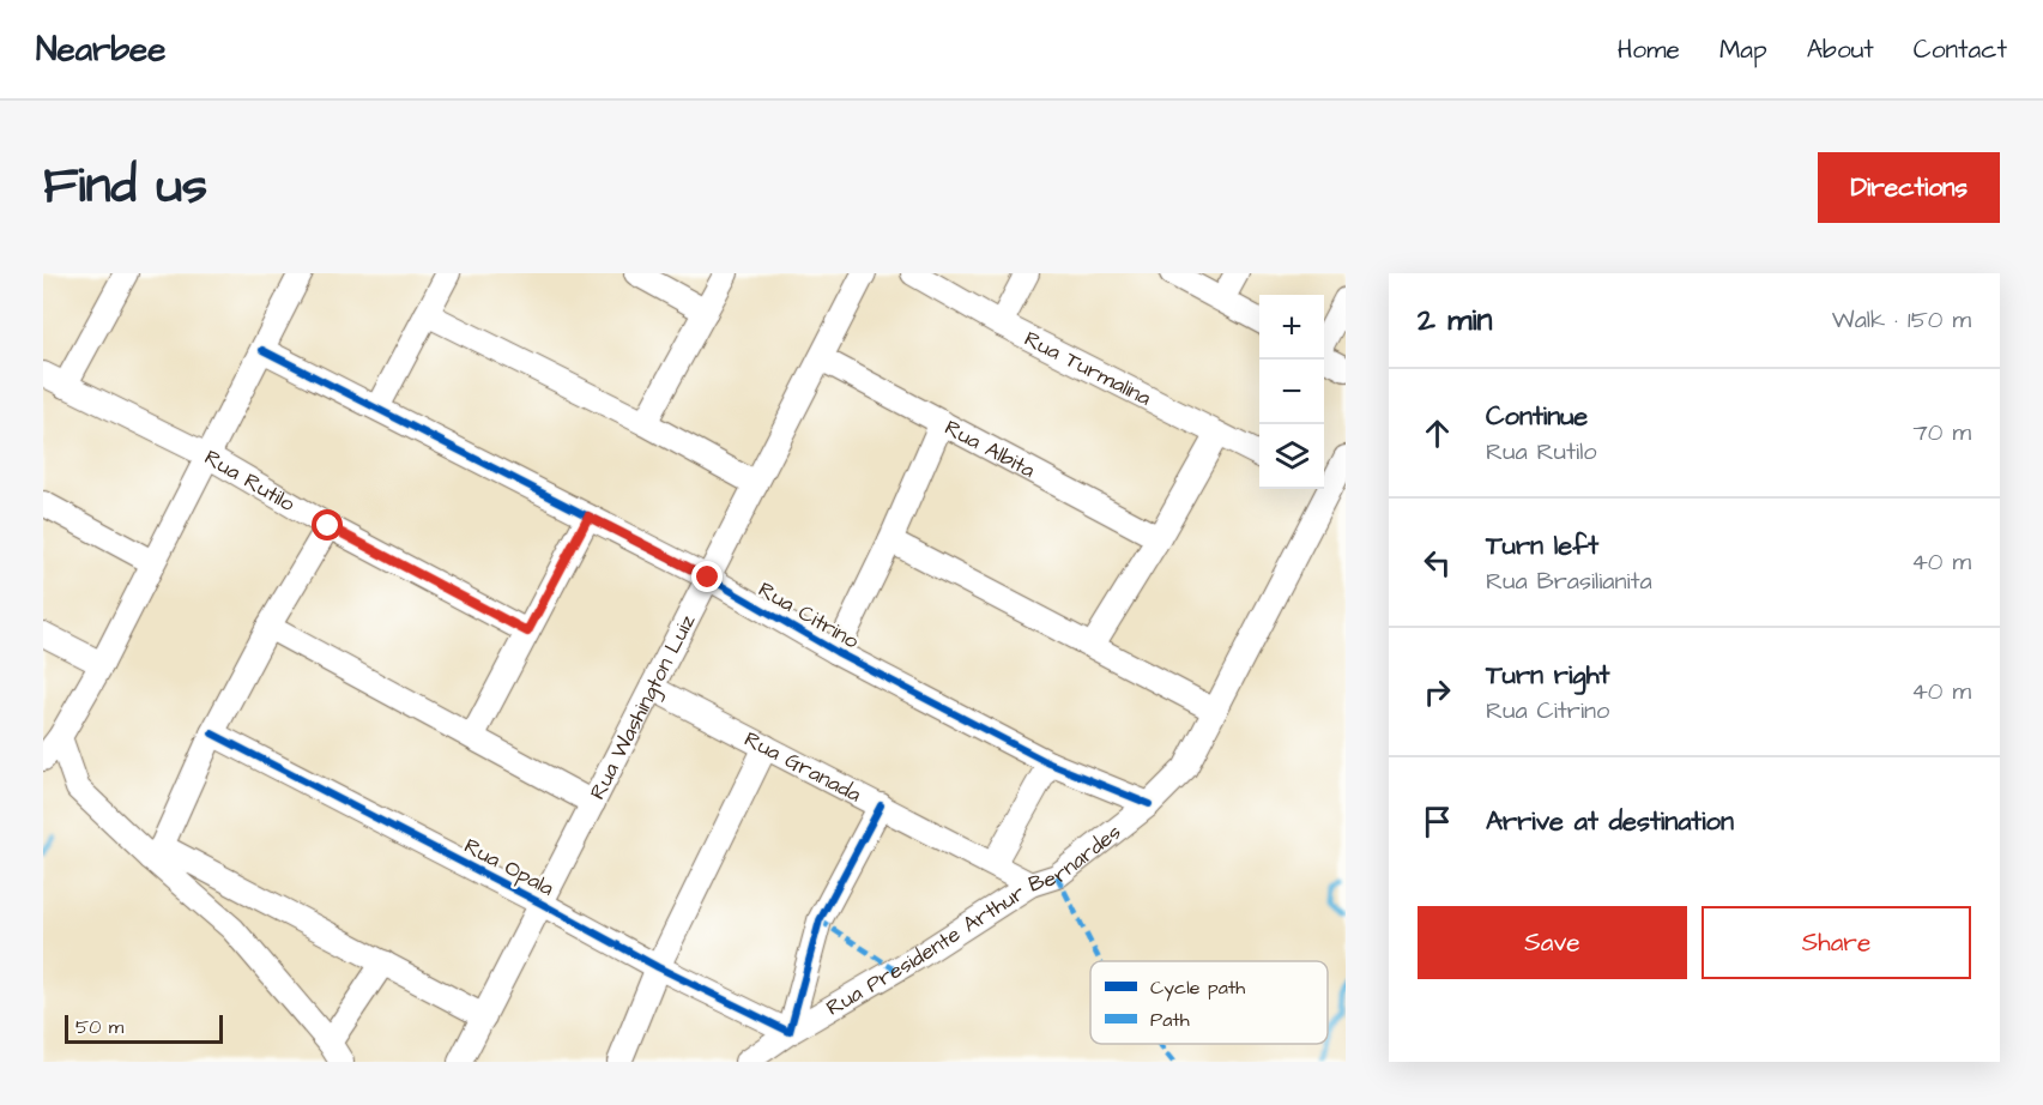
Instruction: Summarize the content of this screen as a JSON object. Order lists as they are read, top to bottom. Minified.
{"streets":{"street":["Rua Turmalina","Rua Albita","Rua Rutilo","Rua Citrino","Rua Washington Luiz","Rua Granada","Rua Opala","Rua Presidente Arthur Bernardes"]},"crossings":[["Rua Albita","Rua Washington Luiz"],["Rua Citrino","Rua Washington Luiz"],["Rua Citrino","Rua Presidente Arthur Bernardes"],["Rua Washington Luiz","Rua Granada"],["Rua Washington Luiz","Rua Opala"],["Rua Granada","Rua Presidente Arthur Bernardes"],["Rua Opala","Rua Presidente Arthur Bernardes"]],"legend":["Cycle path","Path"],"scale_bar":"50 m","page":{"header":"Nearbee","nav":["Home","Map","About","Contact"],"title":"Find us","buttons":["Directions",["Save","Share"]],"heading":["2 min","Walk · 150 m"],"map_buttons":["+","−"],"list":[["Continue","Rua Rutilo","70 m"],["Turn left","Rua Brasilianita","40 m"],["Turn right","Rua Citrino","40 m"],"Arrive at destination"],"scale":"50 m"}}
